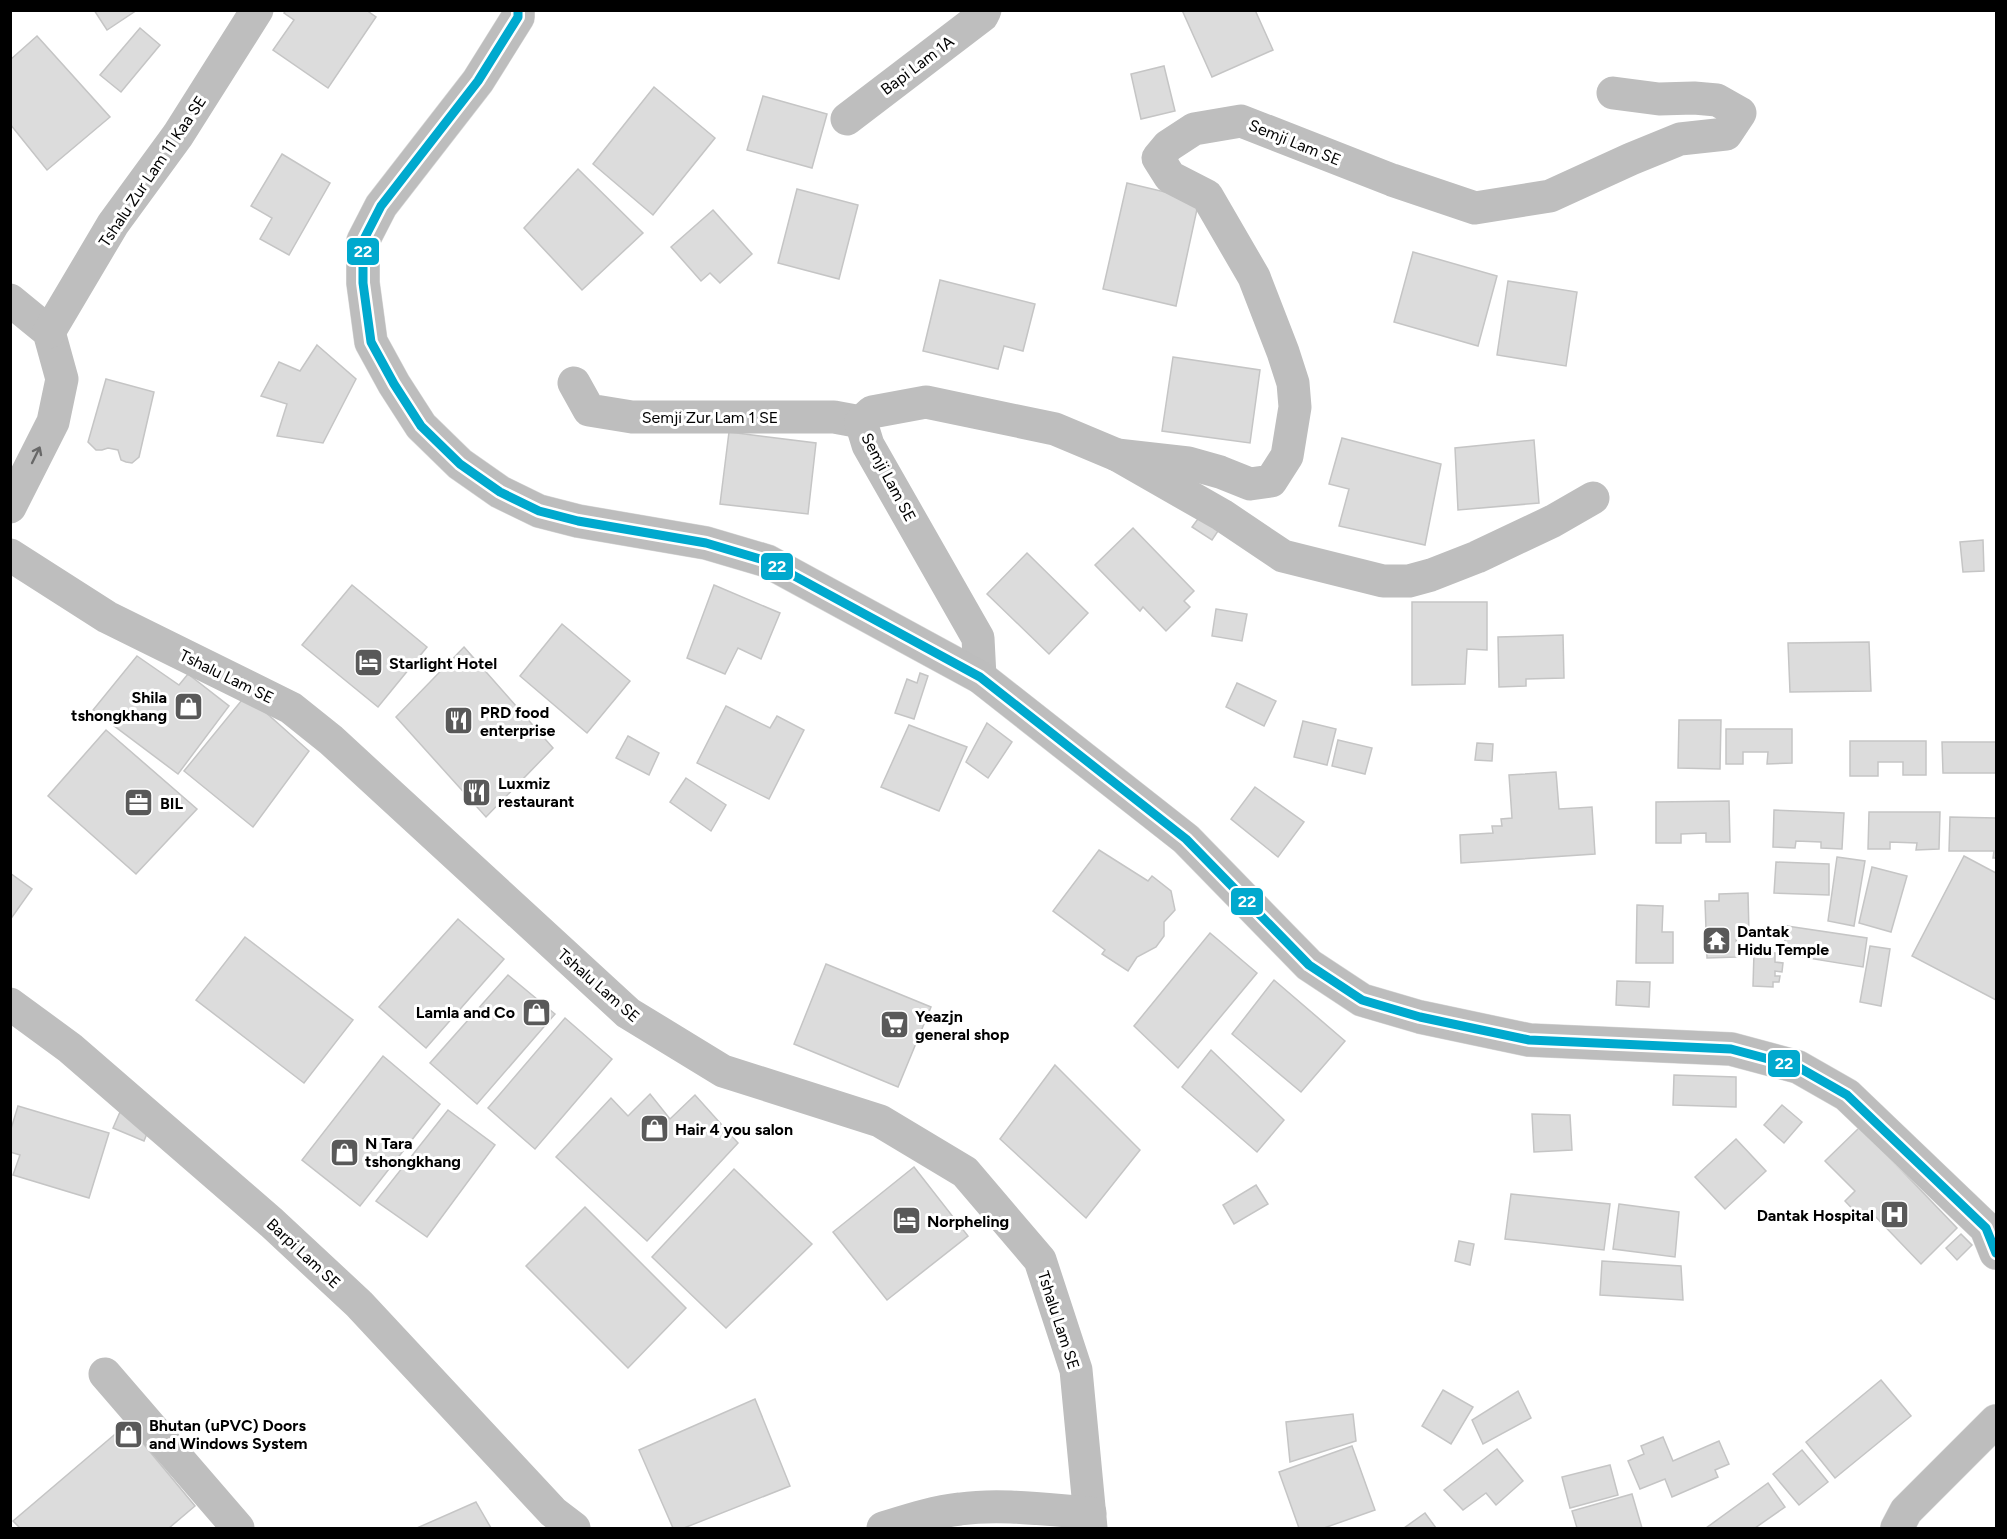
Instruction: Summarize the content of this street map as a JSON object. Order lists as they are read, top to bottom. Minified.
{"streets":{"street":["Bapi Lam 1A","Semji Lam SE","Tshalu Zur Lam 11 Kaa SE","Semji Zur Lam 1 SE","Tshalu Lam SE","Barpi Lam SE"]},"crossings":[["Semji Lam SE","Semji Zur Lam 1 SE"]],"places":{"hotel":["Starlight Hotel","Norpheling"],"shop":["Shila tshongkhang","Lamla and Co","Hair 4 you salon","N Tara tshongkhang","Bhutan (uPVC) Doors and Windows System"],"restaurant":["PRD food enterprise","Luxmiz restaurant"],"office":["BIL"],"temple":["Dantak Hidu Temple"],"supermarket":["Yeazjn general shop"],"hospital":["Dantak Hospital"]},"lines":["transit line 22"]}
